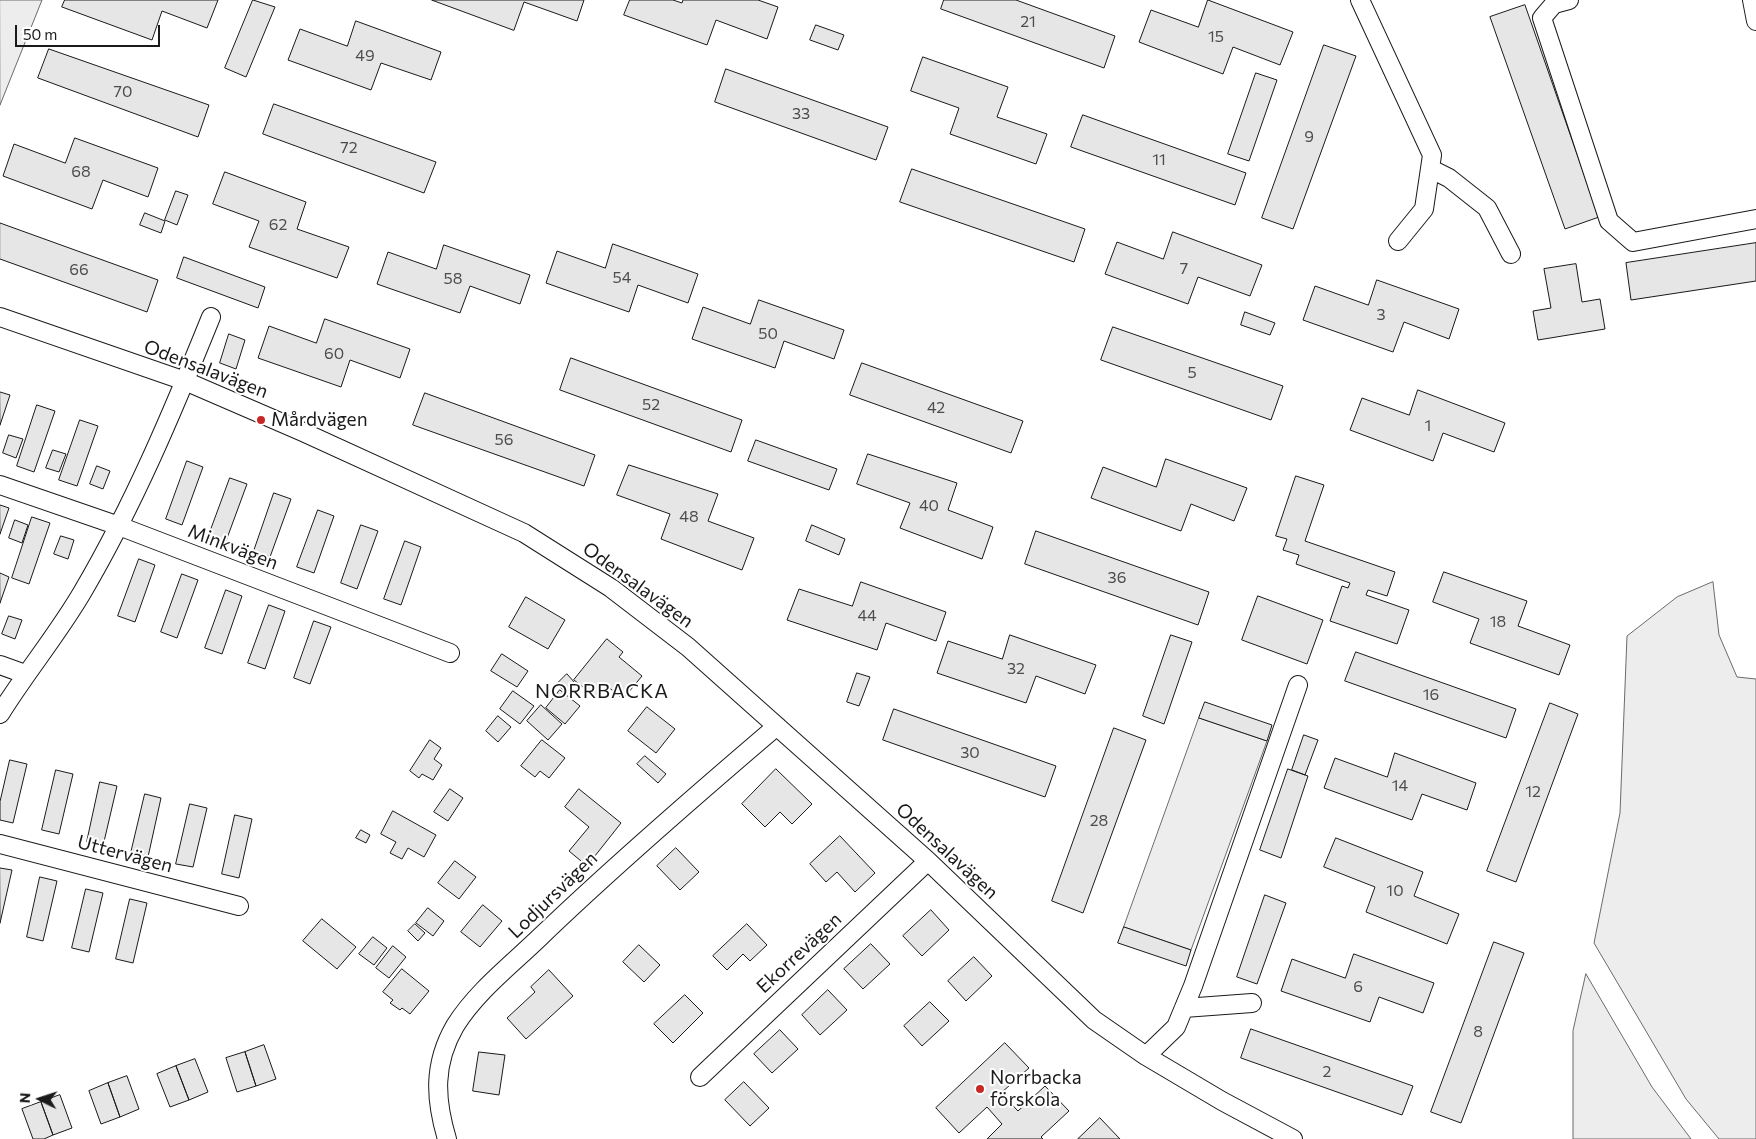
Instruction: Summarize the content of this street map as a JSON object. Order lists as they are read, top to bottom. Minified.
{"streets":{"street":["Odensalavägen","Minkvägen","Uttervägen","Lodjursvägen","Ekorrevägen"]},"crossings":[["Odensalavägen","Lodjursvägen"],["Odensalavägen","Ekorrevägen"]],"districts":["NORRBACKA"],"places":["Mårdvägen","Norrbacka förskola"],"house_numbers":["21","15","49","70","33","9","72","11","68","62","7","66","54","58","3","50","60","5","52","42","1","56","40","48","36","44","18","32","16","30","14","12","28","10","6","8","2"],"scale_bar":"50 m","north":"left"}
